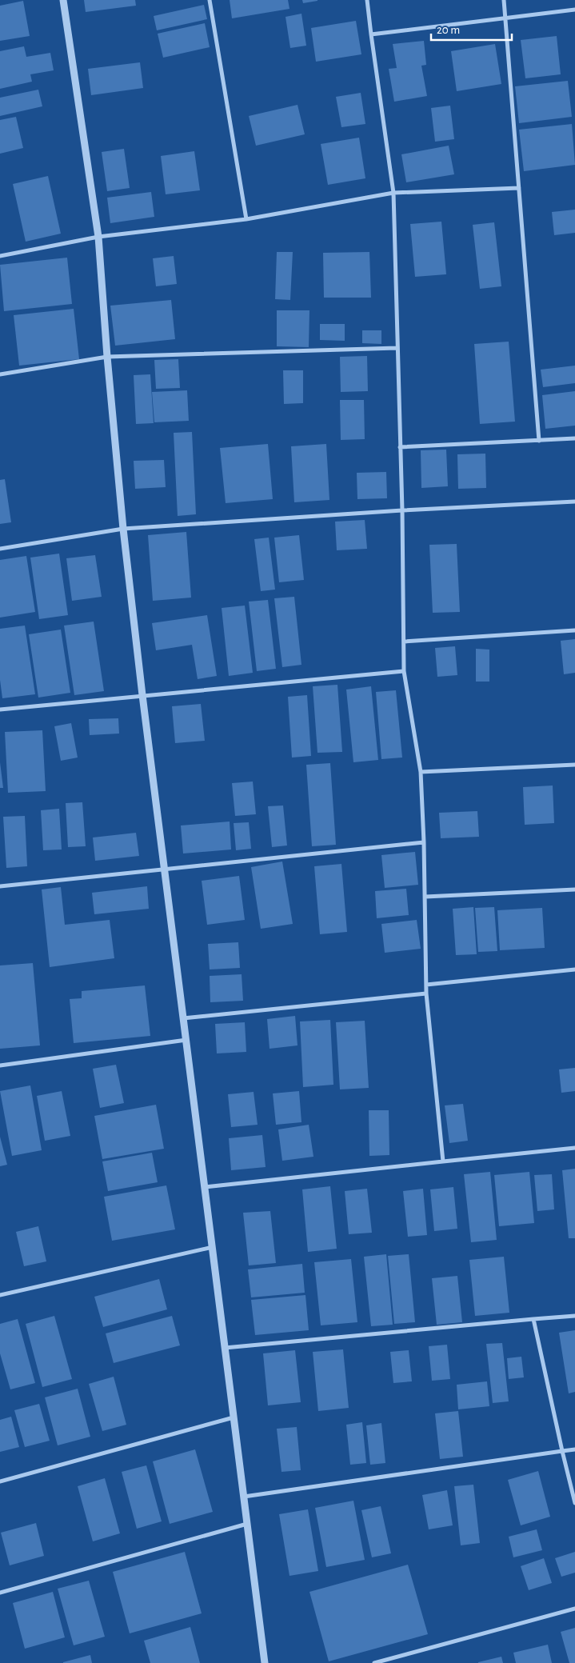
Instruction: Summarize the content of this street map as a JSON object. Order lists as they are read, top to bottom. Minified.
{"scale_bar":"20 m"}
